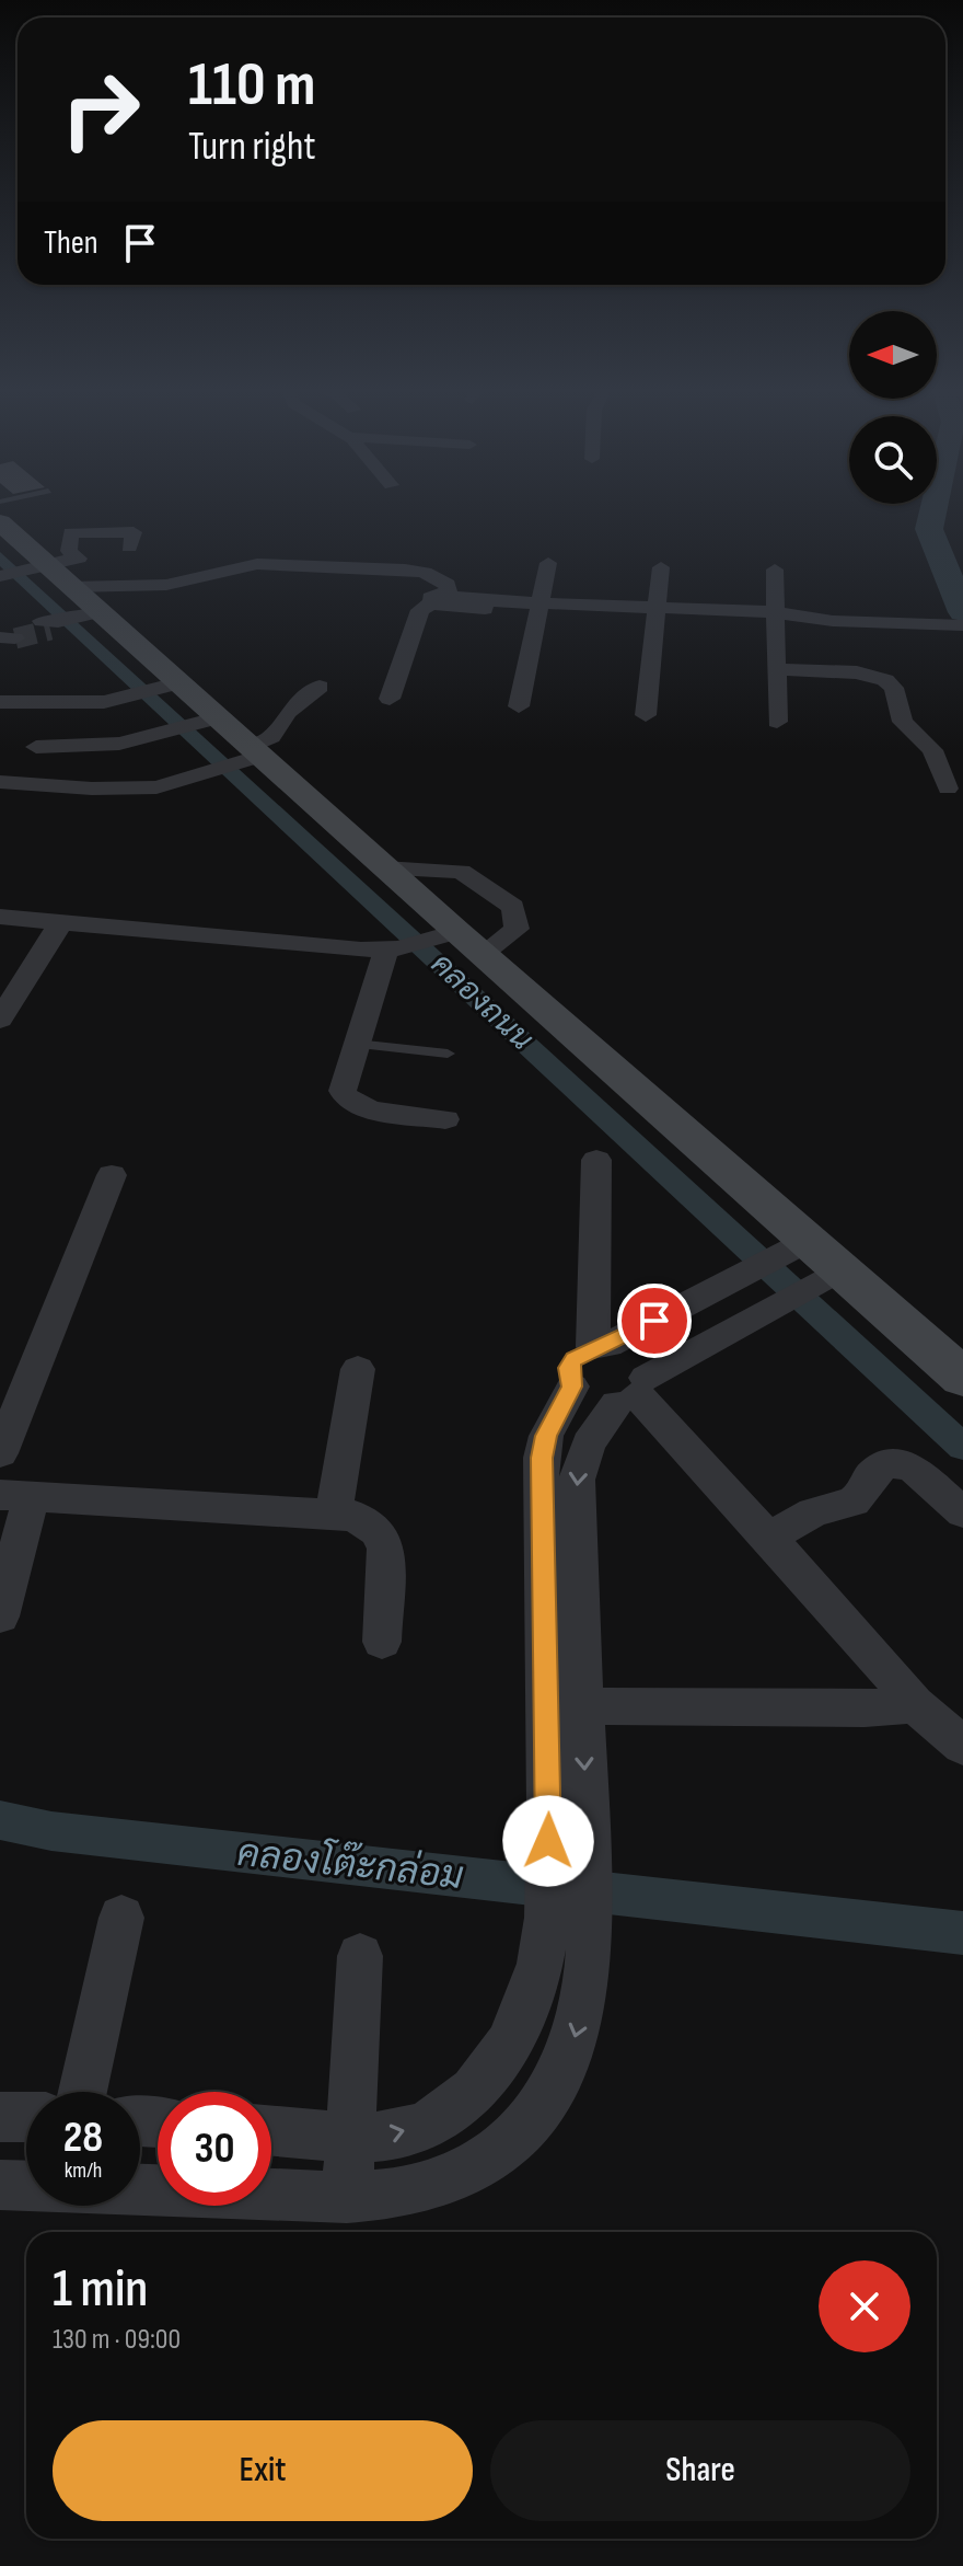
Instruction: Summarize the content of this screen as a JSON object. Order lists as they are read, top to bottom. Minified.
{"water":["คลองถนน","คลองโต๊ะกล่อม"],"north":"left","page":{"turn":["110 m","Turn right"],"then":"Then","speed":"28 km/h","limit":"30","heading":["1 min","130 m · 09:00"],"buttons":["Exit","Share"]}}
